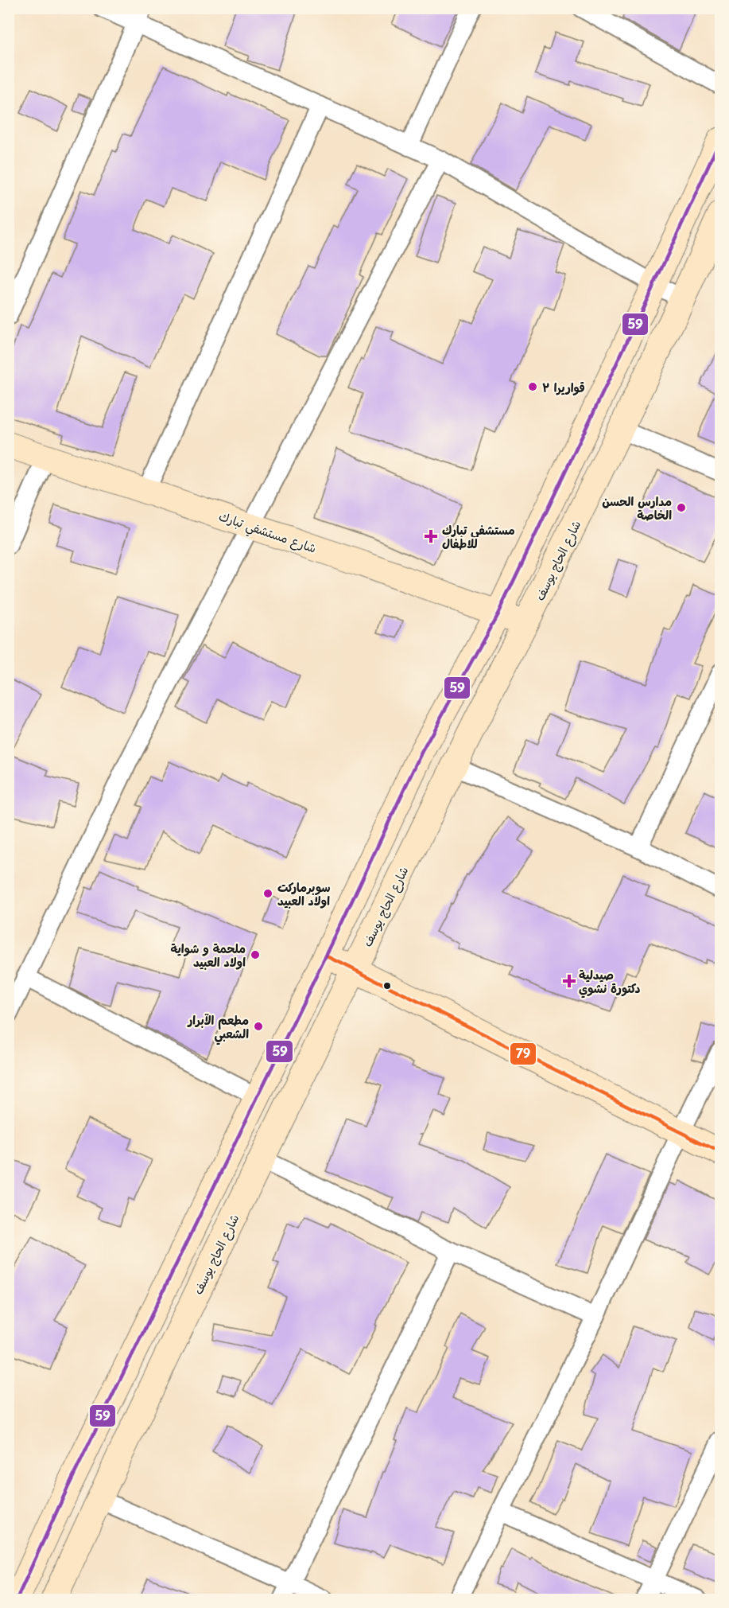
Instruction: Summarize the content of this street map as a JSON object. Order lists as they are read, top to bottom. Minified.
{"streets":{"main road":["شارع مستشفي تبارك","شارع الحاج يوسف"]},"crossings":[["شارع مستشفي تبارك","شارع الحاج يوسف"]],"places":{"other":["قواريرا ٣","مدارس الحسن الخاصة","سوبرماركت اولاد العبيد","ملحمة و شواية اولاد العبيد","مطعم الآبرار الشعبي"],"health":["مستشفى تبارك للاطفال","صيدلية دكتورة نشوي"]},"lines":["transit line 59","transit line 79"]}
